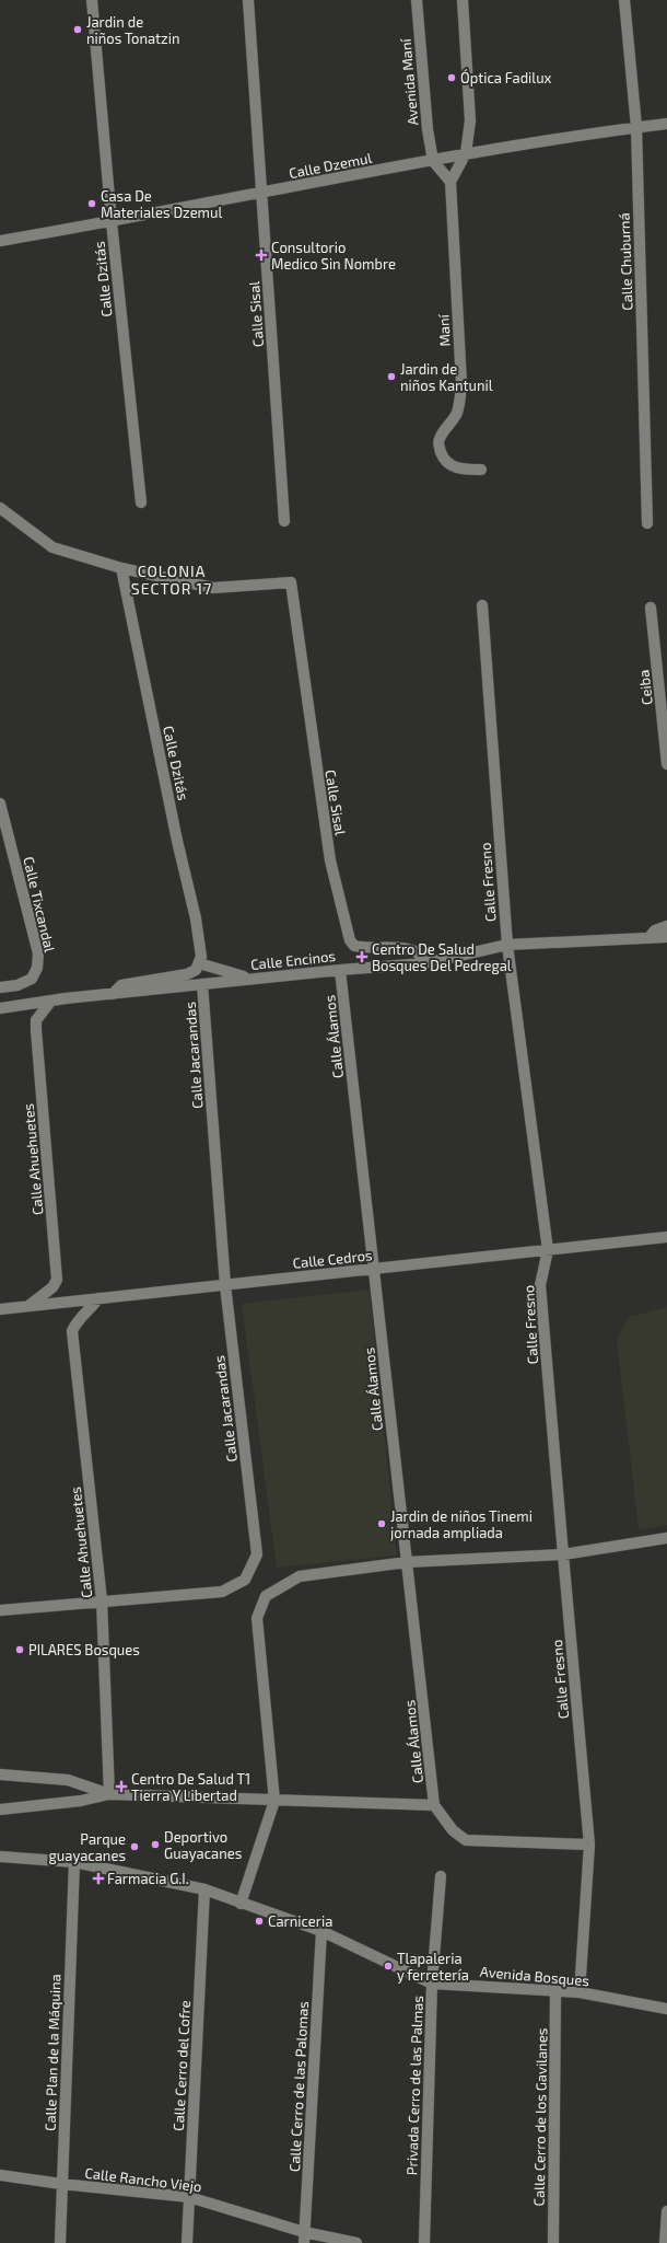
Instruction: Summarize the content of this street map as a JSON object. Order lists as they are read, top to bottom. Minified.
{"streets":{"street":["Avenida Maní","Calle Dzemul","Calle Chuburná","Calle Dzitás","Calle Sisal","Maní","Ceiba","Calle Fresno","Calle Tixcandal","Calle Encinos","Calle Álamos","Calle Jacarandas","Calle Ahuehuetes","Calle Cedros","Avenida Bosques","Calle Plan de la Máquina","Calle Cerro del Cofre","Privada Cerro de las Palmas","Calle Cerro de las Palomas","Calle Cerro de los Gavilanes","Calle Rancho Viejo"]},"crossings":[["Avenida Maní","Calle Dzemul"],["Calle Dzemul","Calle Chuburná"],["Calle Dzemul","Calle Dzitás"],["Calle Dzemul","Calle Sisal"],["Calle Dzitás","Calle Sisal"],["Calle Sisal","Calle Encinos"],["Calle Fresno","Calle Encinos"],["Calle Fresno","Calle Cedros"],["Calle Fresno","Avenida Bosques"],["Calle Encinos","Calle Álamos"],["Calle Encinos","Calle Jacarandas"],["Calle Encinos","Calle Ahuehuetes"],["Calle Álamos","Calle Cedros"],["Calle Jacarandas","Calle Ahuehuetes"],["Calle Jacarandas","Calle Cedros"],["Calle Ahuehuetes","Calle Cedros"],["Avenida Bosques","Calle Plan de la Máquina"],["Avenida Bosques","Calle Cerro del Cofre"],["Avenida Bosques","Privada Cerro de las Palmas"],["Avenida Bosques","Calle Cerro de las Palomas"],["Avenida Bosques","Calle Cerro de los Gavilanes"],["Calle Plan de la Máquina","Calle Rancho Viejo"],["Calle Cerro del Cofre","Calle Rancho Viejo"],["Calle Cerro de las Palomas","Calle Rancho Viejo"]],"districts":["COLONIA SECTOR 17"],"places":{"other":["Jardin de niños Tonatzin","Óptica Fadilux","Casa De Materiales Dzemul","Jardin de niños Kantunil","Jardin de niños Tinemi jornada ampliada","PILARES Bosques","Deportivo Guayacanes","Parque guayacanes","Carniceria","Tlapaleria y ferretería"],"health":["Consultorio Medico Sin Nombre","Centro De Salud Bosques Del Pedregal","Centro De Salud T1 Tierra Y Libertad","Farmacia G.I."]}}
